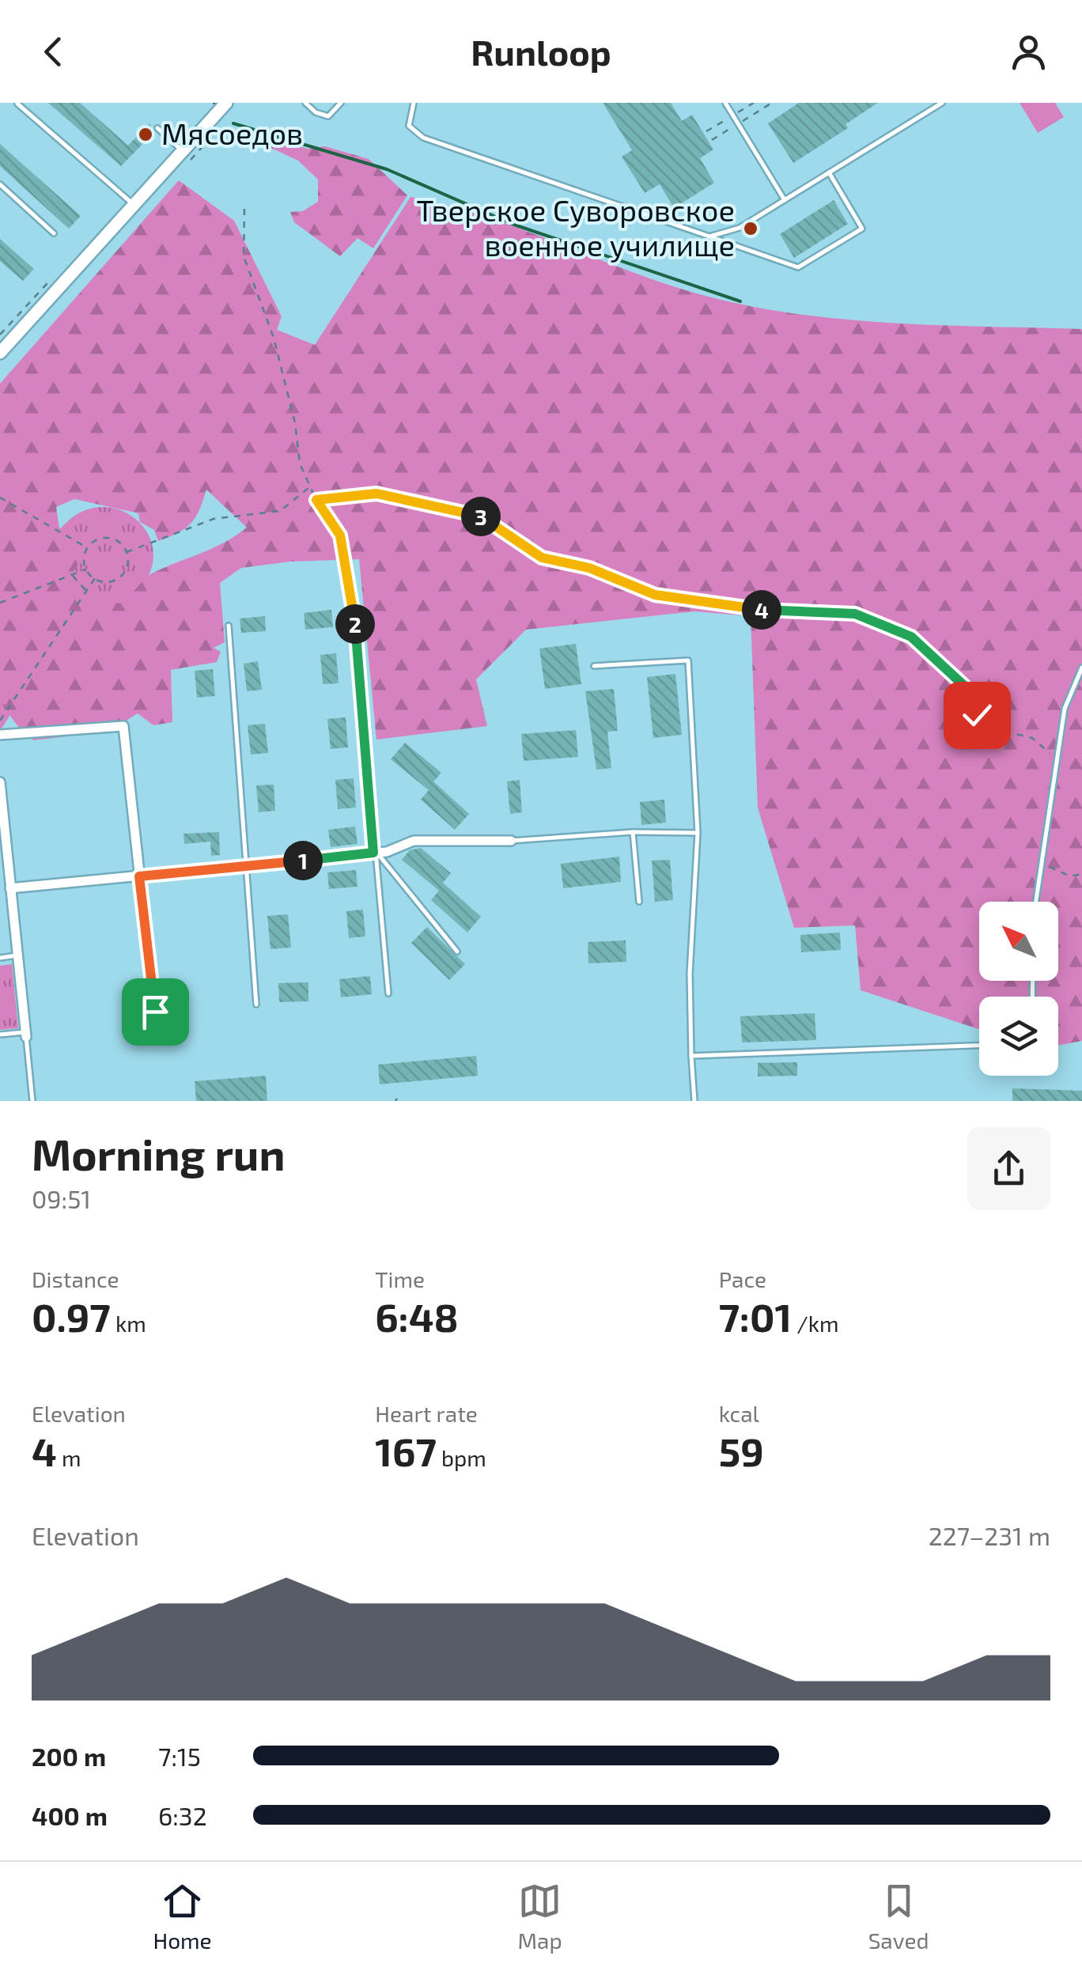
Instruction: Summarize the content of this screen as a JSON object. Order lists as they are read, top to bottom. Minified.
{"places":["Мясоедов","Тверское Суворовское военное училище"],"north":"top left","page":{"header":"Runloop","pins":["3","4","2","1"],"heading":["Morning run","09:51"],"stats":[["Distance","0.97 km"],["Time","6:48"],["Pace","7:01 /km"],["Elevation","4 m"],["Heart rate","167 bpm"],["kcal","59"]],"chart":["Elevation","227–231 m"],"list":[{"name":"200 m","note":"7:15"},{"name":"400 m","note":"6:32"}],"tabs":["Home","Map","Saved"]}}
